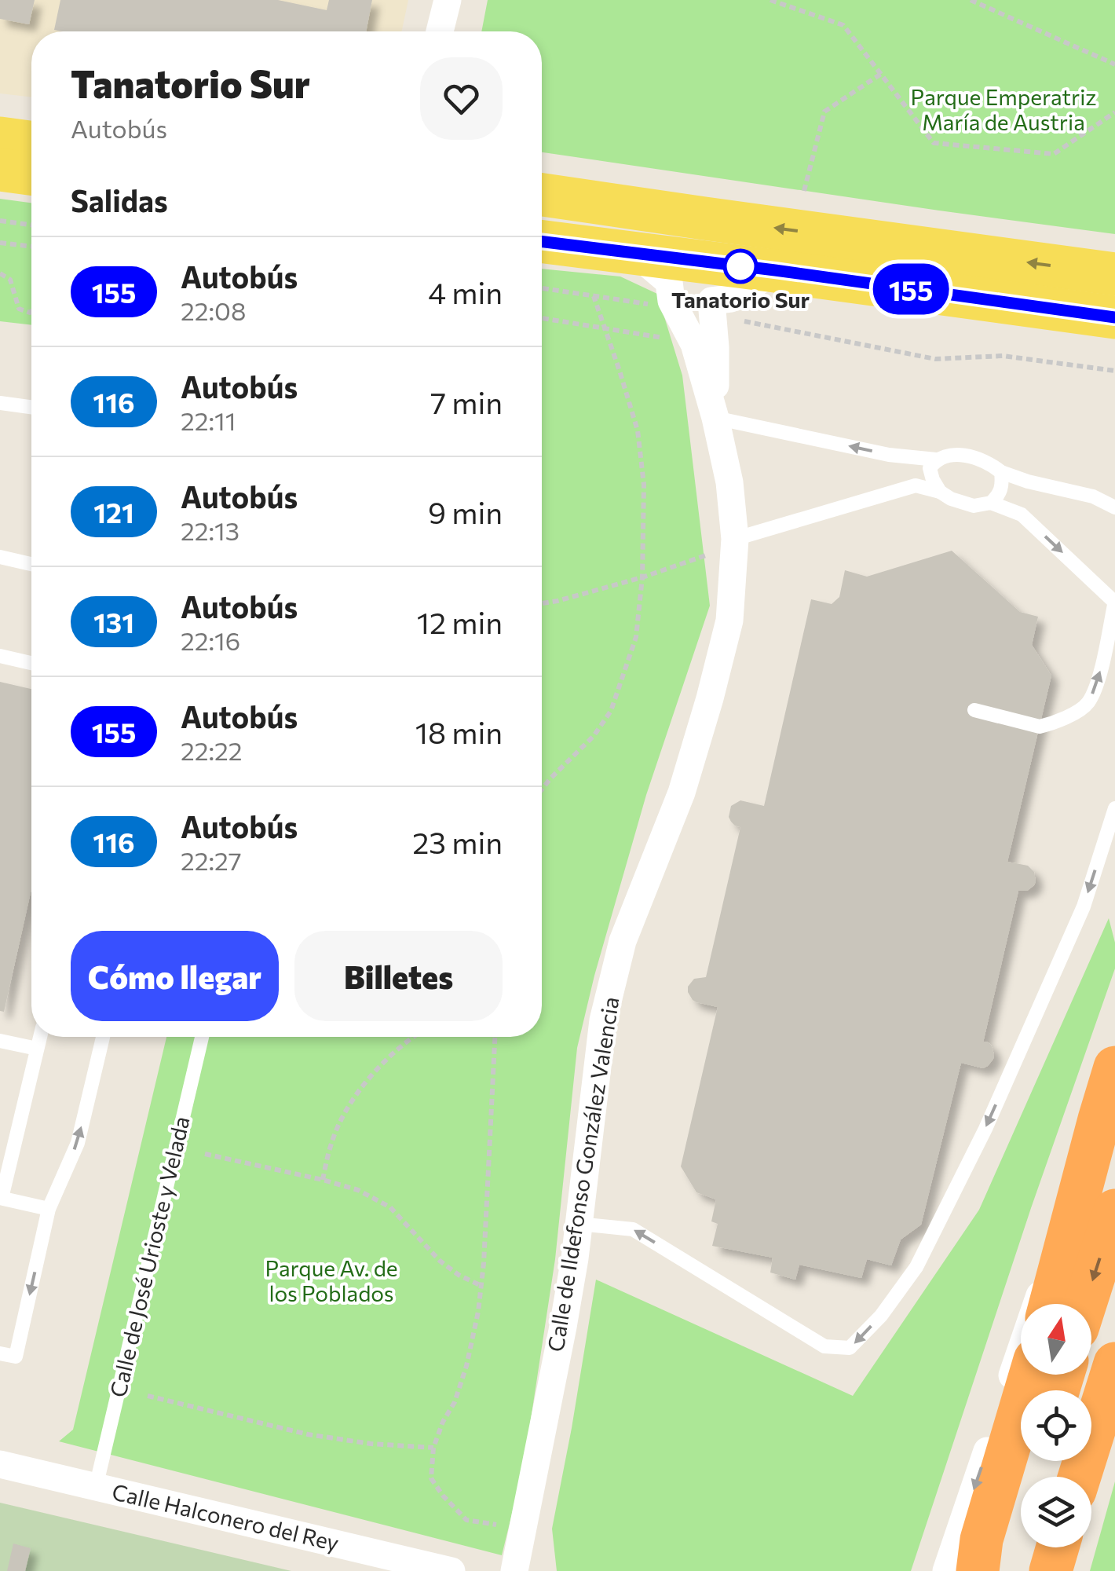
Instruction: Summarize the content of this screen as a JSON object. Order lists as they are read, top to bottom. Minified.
{"streets":{"street":["Calle de Ildefonso González Valencia","Calle Halconero del Rey"],"lane":["Calle de José Urioste y Velada"]},"crossings":[["Calle de José Urioste y Velada","Calle Halconero del Rey"]],"parks":["Parque Emperatriz María de Austria","Parque Av. de los Poblados"],"places":["Tanatorio Sur"],"lines":["bus line 155"],"north":"top","page":{"on_map":"155","heading":[["Tanatorio Sur","Autobús"],"Salidas"],"list":[{"mark":"155","name":"Autobús","note":"22:08","value":"4 min"},{"mark":"116","name":"Autobús","note":"22:11","value":"7 min"},{"mark":"121","name":"Autobús","note":"22:13","value":"9 min"},{"mark":"131","name":"Autobús","note":"22:16","value":"12 min"},{"mark":"155","name":"Autobús","note":"22:22","value":"18 min"},{"mark":"116","name":"Autobús","note":"22:27","value":"23 min"}],"buttons":["Cómo llegar","Billetes"]}}
